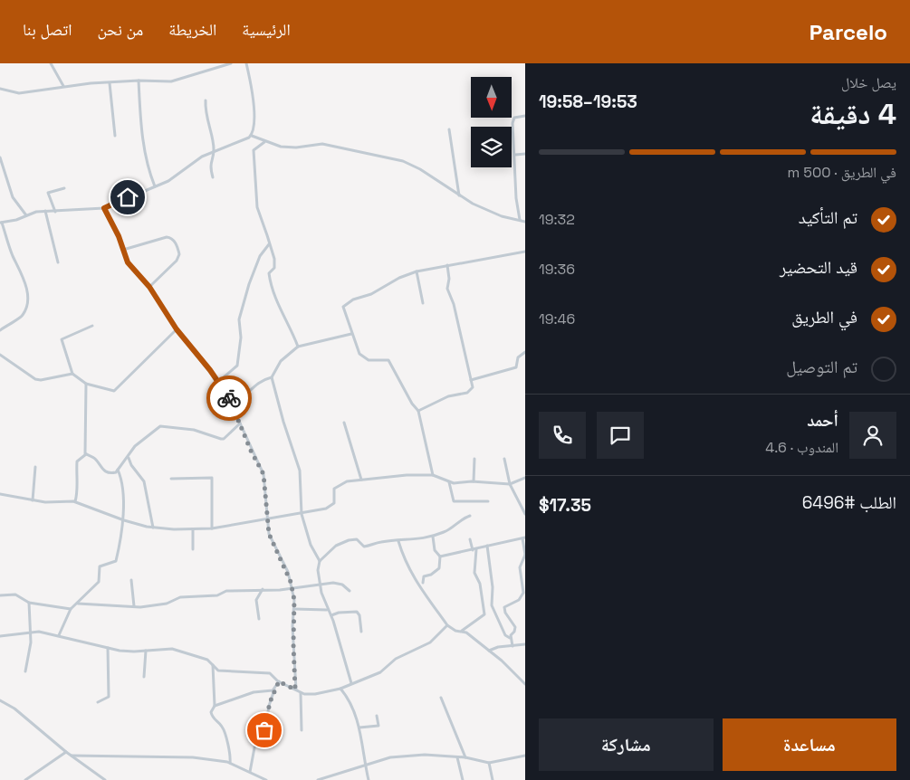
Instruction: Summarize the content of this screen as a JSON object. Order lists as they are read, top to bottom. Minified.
{"north":"bottom","page":{"header":"Parcelo","nav":["الرئيسية","الخريطة","من نحن","اتصل بنا"],"heading":["4 دقيقة","يصل خلال","19:53–19:58"],"panel":["أحمد","المندوب · 4.6","الطلب #6496","$17.35"],"bar":"في الطريق · 500 m","list":[["تم التأكيد","19:32"],["قيد التحضير","19:36"],["في الطريق","19:46"],"تم التوصيل"],"buttons":["مساعدة","مشاركة"]}}
